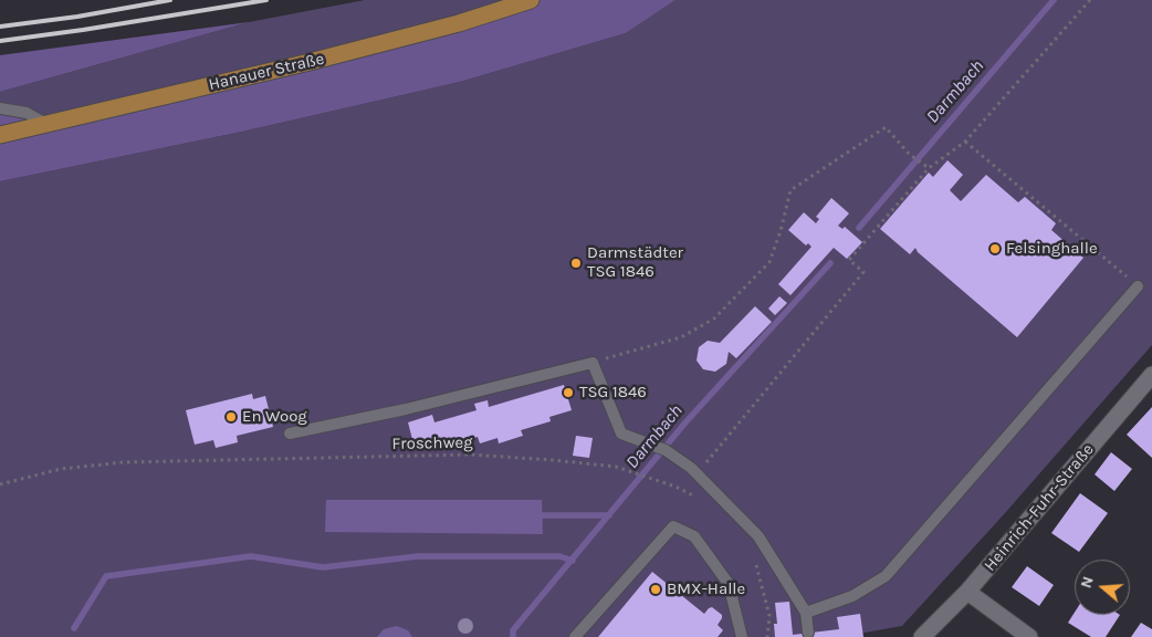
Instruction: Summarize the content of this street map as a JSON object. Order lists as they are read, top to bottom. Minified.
{"streets":{"main road":["Hanauer Straße"],"street":["Heinrich-Fuhr-Straße"],"path":["Froschweg"]},"water":["Darmbach"],"places":["Felsinghalle","Darmstädter TSG 1846","TSG 1846","En Woog","BMX-Halle"],"north":"left"}
